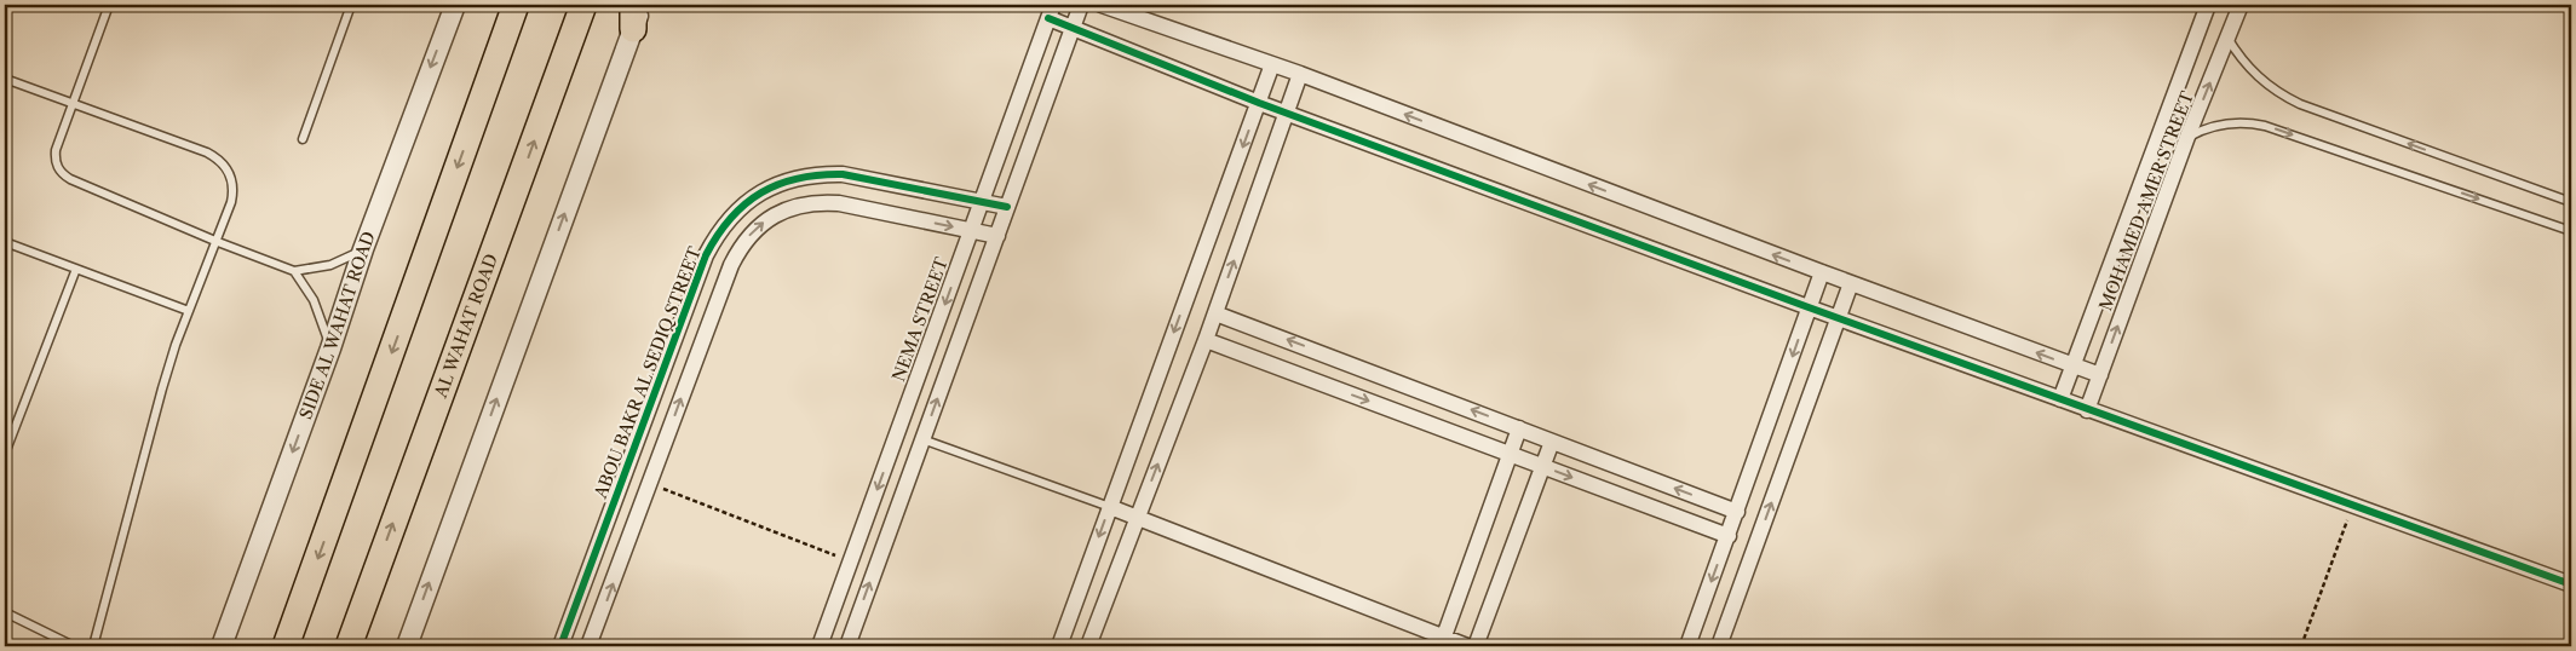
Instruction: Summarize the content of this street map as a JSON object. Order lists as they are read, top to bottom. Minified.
{"streets":{"highway":["AL WAHAT ROAD"],"street":["MOHAMED AMER STREET","NEMA STREET","SIDE AL WAHAT ROAD","ABOU BAKR AL SEDIQ STREET"]},"crossings":[["NEMA STREET","ABOU BAKR AL SEDIQ STREET"]]}
